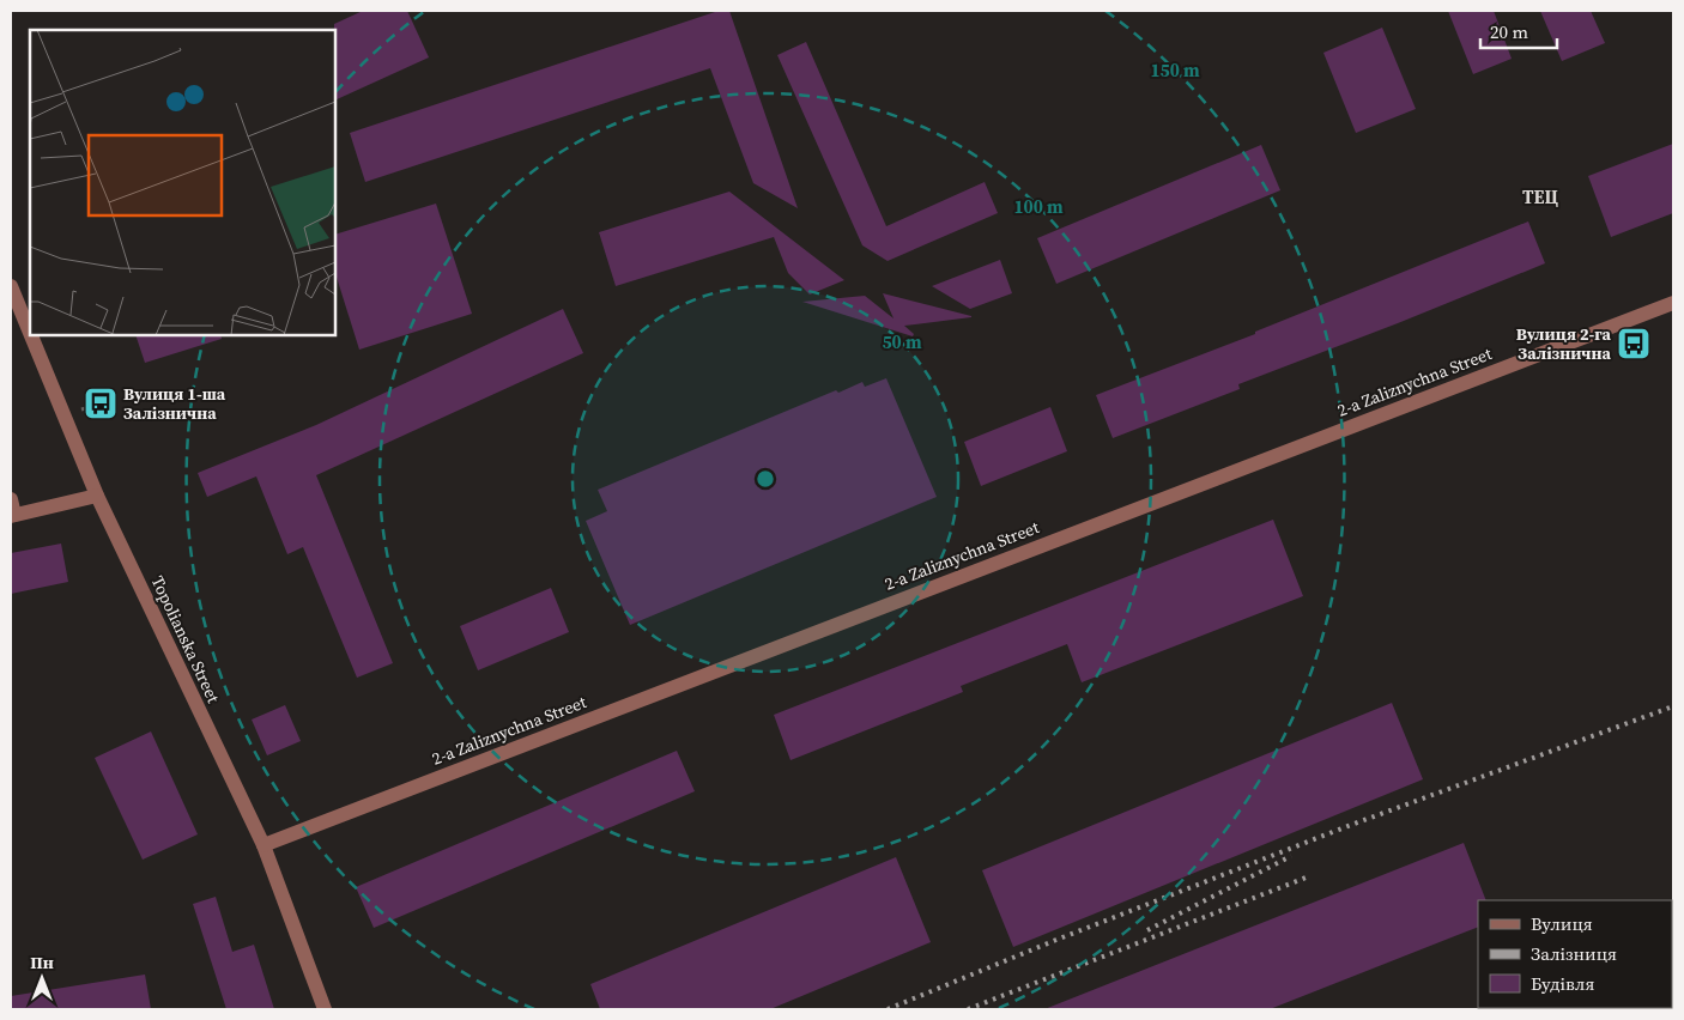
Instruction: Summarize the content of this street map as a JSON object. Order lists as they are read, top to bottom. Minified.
{"streets":{"street":["2-a Zaliznychna Street","Topolianska Street"]},"crossings":[["2-a Zaliznychna Street","Topolianska Street"]],"districts":["ТЕЦ"],"places":{"bus stop":["Вулиця 2-га Залізнична","Вулиця 1-ша Залізнична"]},"legend":["Вулиця","Залізниця","Будівля"],"scale_bar":"20 m","north":"top","rings":["150 m","100 m","50 m"]}
